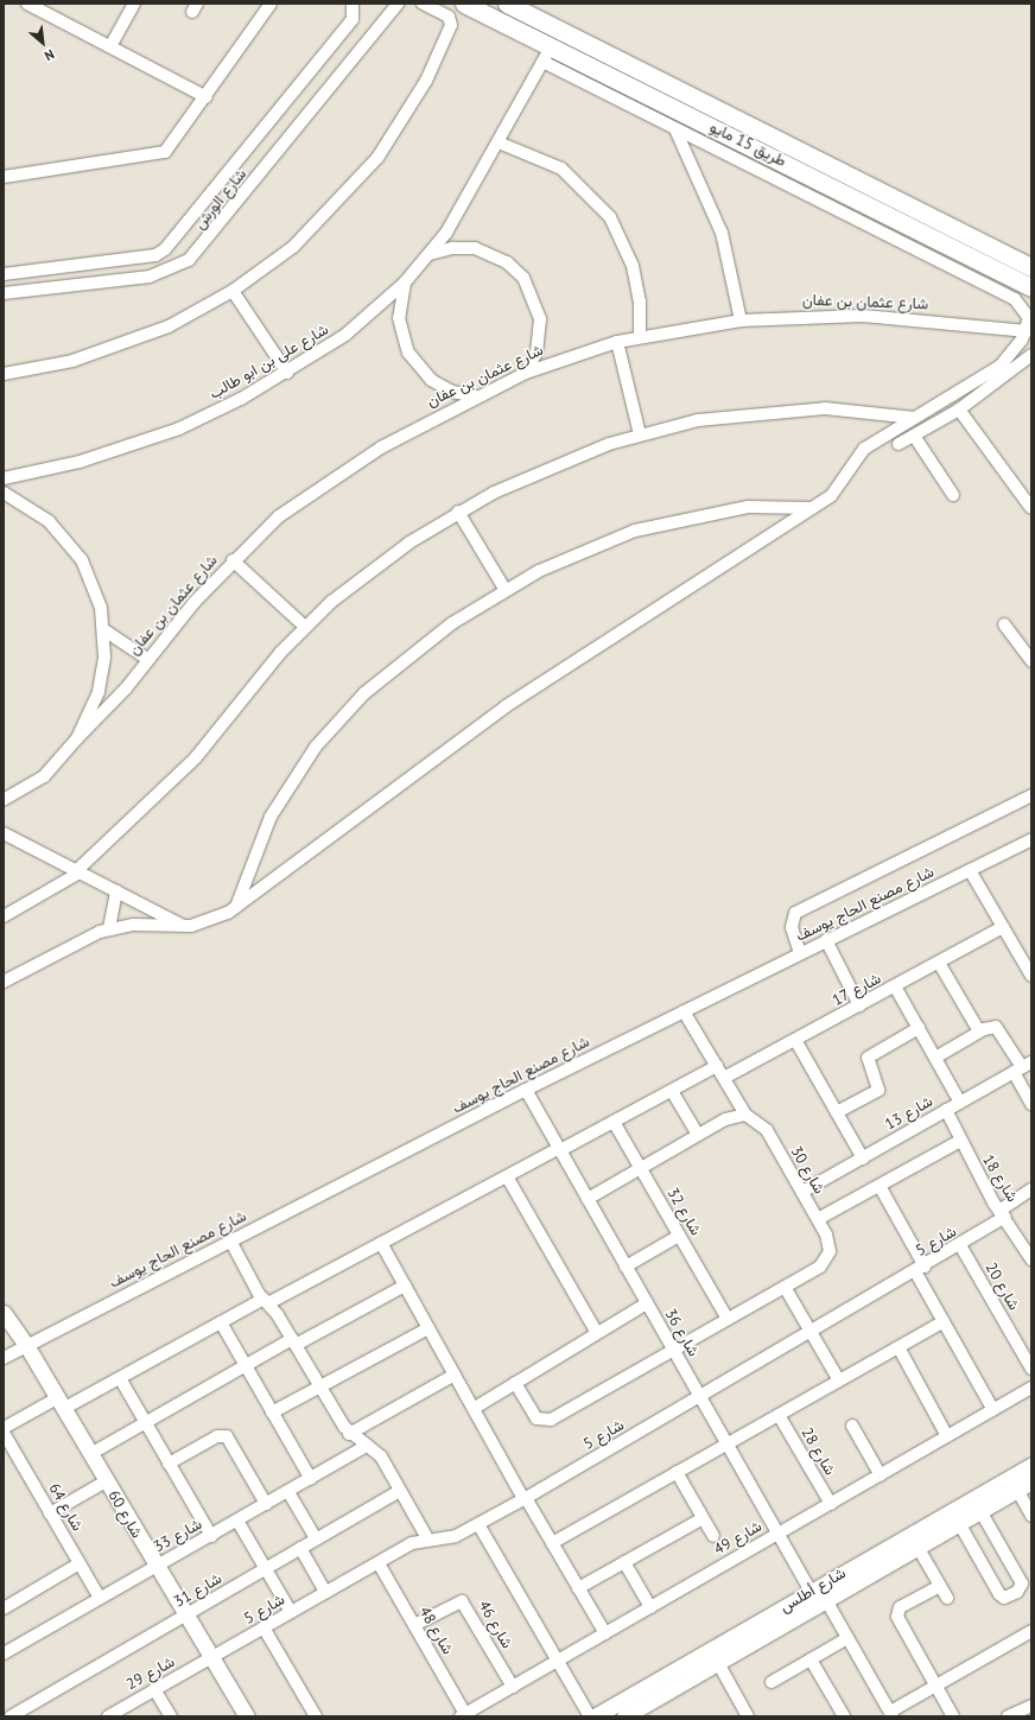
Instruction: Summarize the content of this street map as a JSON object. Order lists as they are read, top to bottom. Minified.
{"streets":{"main road":["طريق 15 مايو"],"street":["شارع الورش","شارع عثمان بن عفان","شارع على بن ابو طالب","شارع مصنع الحاج يوسف","شارع 17","شارع 13","شارع 30","شارع 18","شارع 32","شارع 5","شارع 20","شارع 36","شارع 28","شارع 64","شارع 60","شارع 33","شارع 49","شارع 31","شارع أطلس","شارع 46","شارع 48","شارع 29"]},"crossings":[["طريق 15 مايو","شارع على بن ابو طالب"],["شارع عثمان بن عفان","شارع على بن ابو طالب"],["شارع مصنع الحاج يوسف","شارع 36"],["شارع مصنع الحاج يوسف","شارع 60"],["شارع 13","شارع 30"],["شارع 13","شارع 18"],["شارع 18","شارع 5"],["شارع 5","شارع 20"],["شارع 5","شارع 36"],["شارع 5","شارع 60"],["شارع 5","شارع 48"],["شارع 5","شارع 29"],["شارع 36","شارع 49"],["شارع 36","شارع أطلس"],["شارع 28","شارع 49"],["شارع 64","شارع 33"],["شارع 60","شارع 33"],["شارع 60","شارع 31"],["شارع 60","شارع 29"],["شارع 49","شارع 46"],["شارع 49","شارع 48"],["شارع 46","شارع 48"]],"north":"bottom right"}
